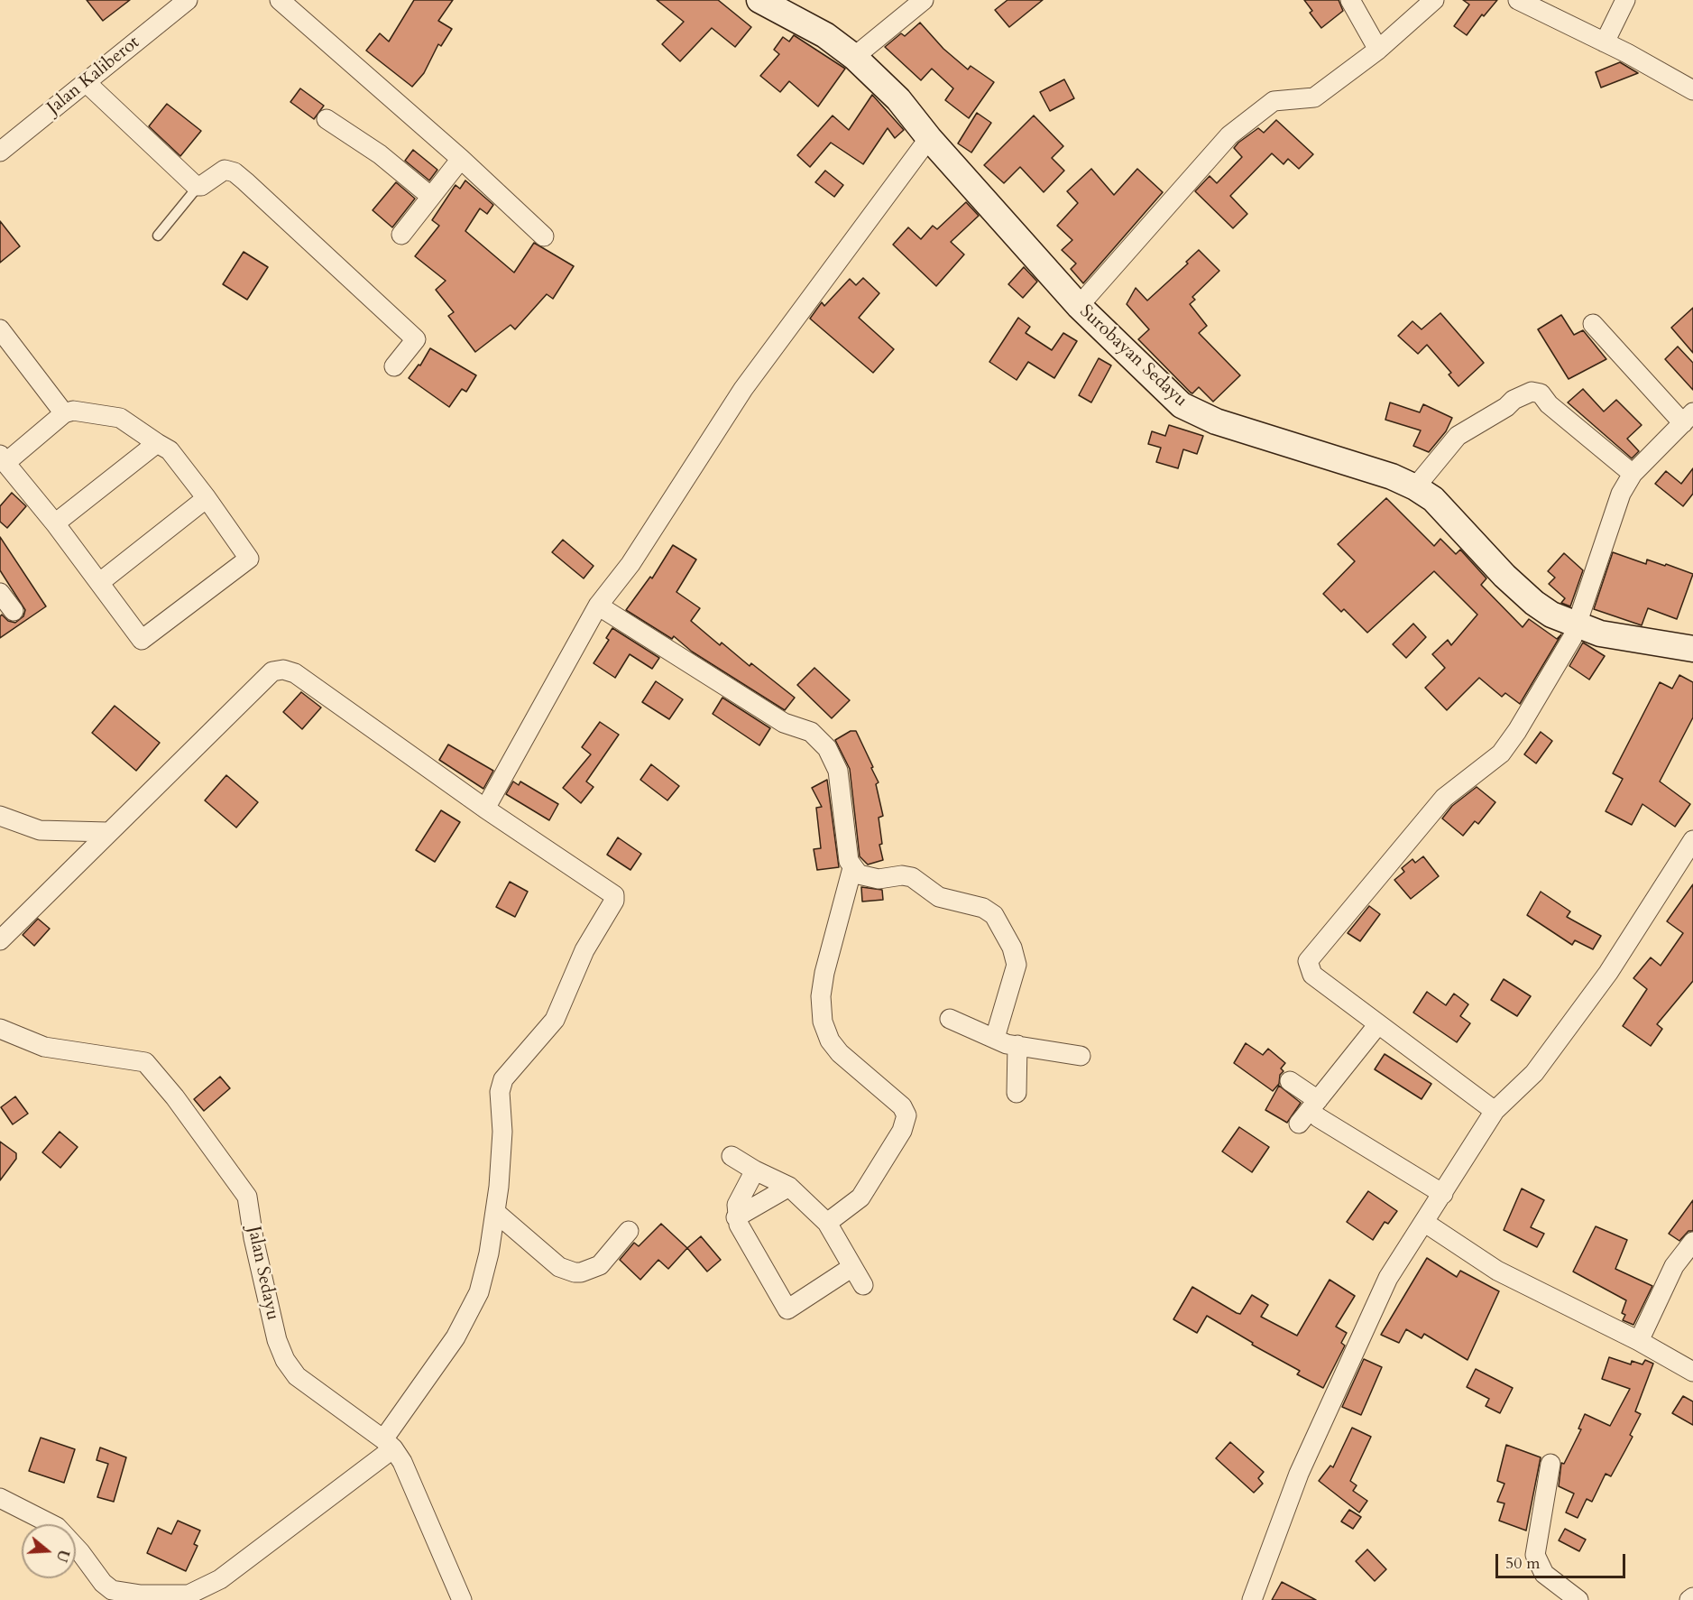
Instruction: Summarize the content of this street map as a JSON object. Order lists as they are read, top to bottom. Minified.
{"streets":{"main road":["Surobayan Sedayu"],"street":["Jalan Kaliberot","Jalan Sedayu"]},"scale_bar":"50 m","north":"right"}
